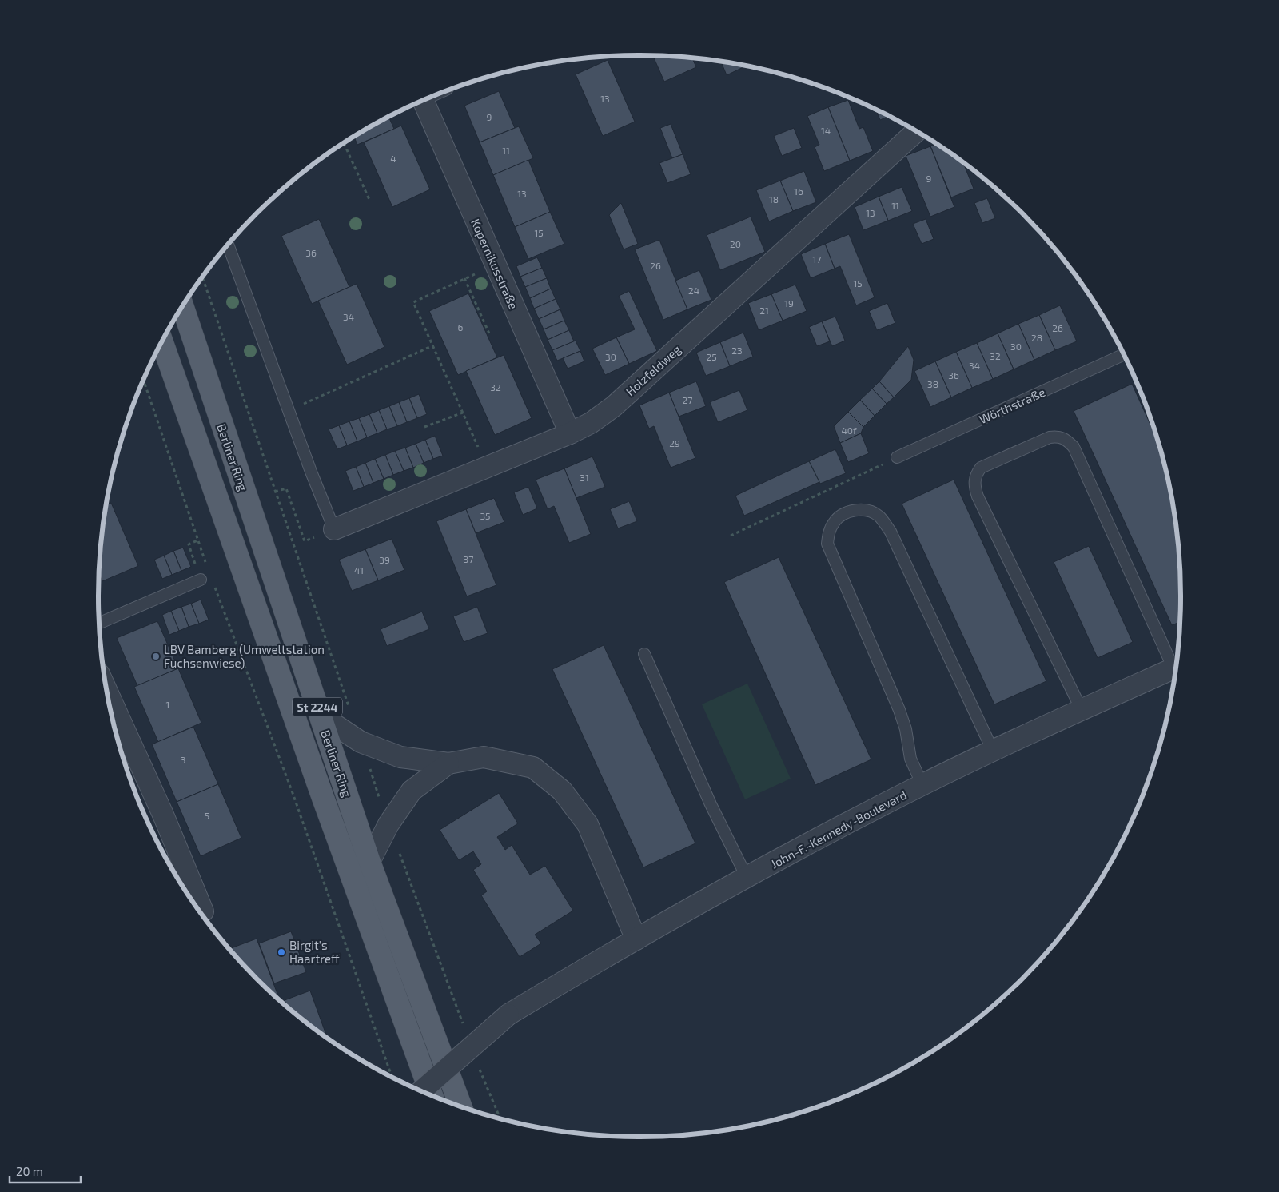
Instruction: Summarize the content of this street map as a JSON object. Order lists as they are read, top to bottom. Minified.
{"streets":{"main road":["Berliner Ring","St 2244"],"street":["Kopernikusstraße","Holzfeldweg","John-F.-Kennedy-Boulevard"],"lane":["Wörthstraße"]},"crossings":[["Kopernikusstraße","Holzfeldweg"]],"places":["LBV Bamberg (Umweltstation Fuchsenwiese)","Birgit's Haartreff"],"house_numbers":["13","9","14","11","4","9","16","13","18","11","13","15","20","36","17","26","15","24","19","21","34","6","26","28","30","23","32","30","25","34","36","38","32","27","40f","29","31","35","37","39","41","1","3","5"],"scale_bar":"20 m"}
